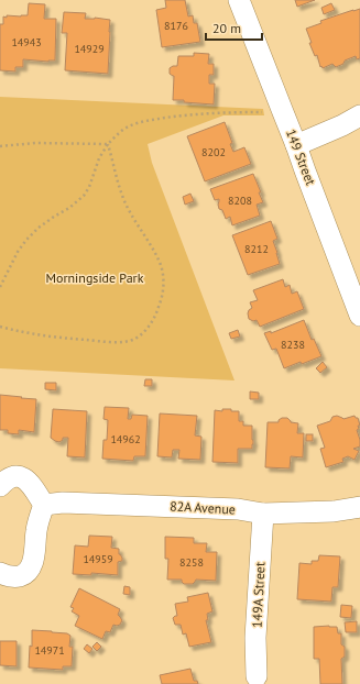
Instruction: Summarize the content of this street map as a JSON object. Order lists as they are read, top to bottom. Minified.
{"streets":{"street":["149 Street","82A Avenue","149A Street"]},"crossings":[["82A Avenue","149A Street"]],"parks":["Morningside Park"],"house_numbers":["8176","14943","14929","8202","8208","8212","8238","14962","14959","8258","14971"],"scale_bar":"20 m"}
